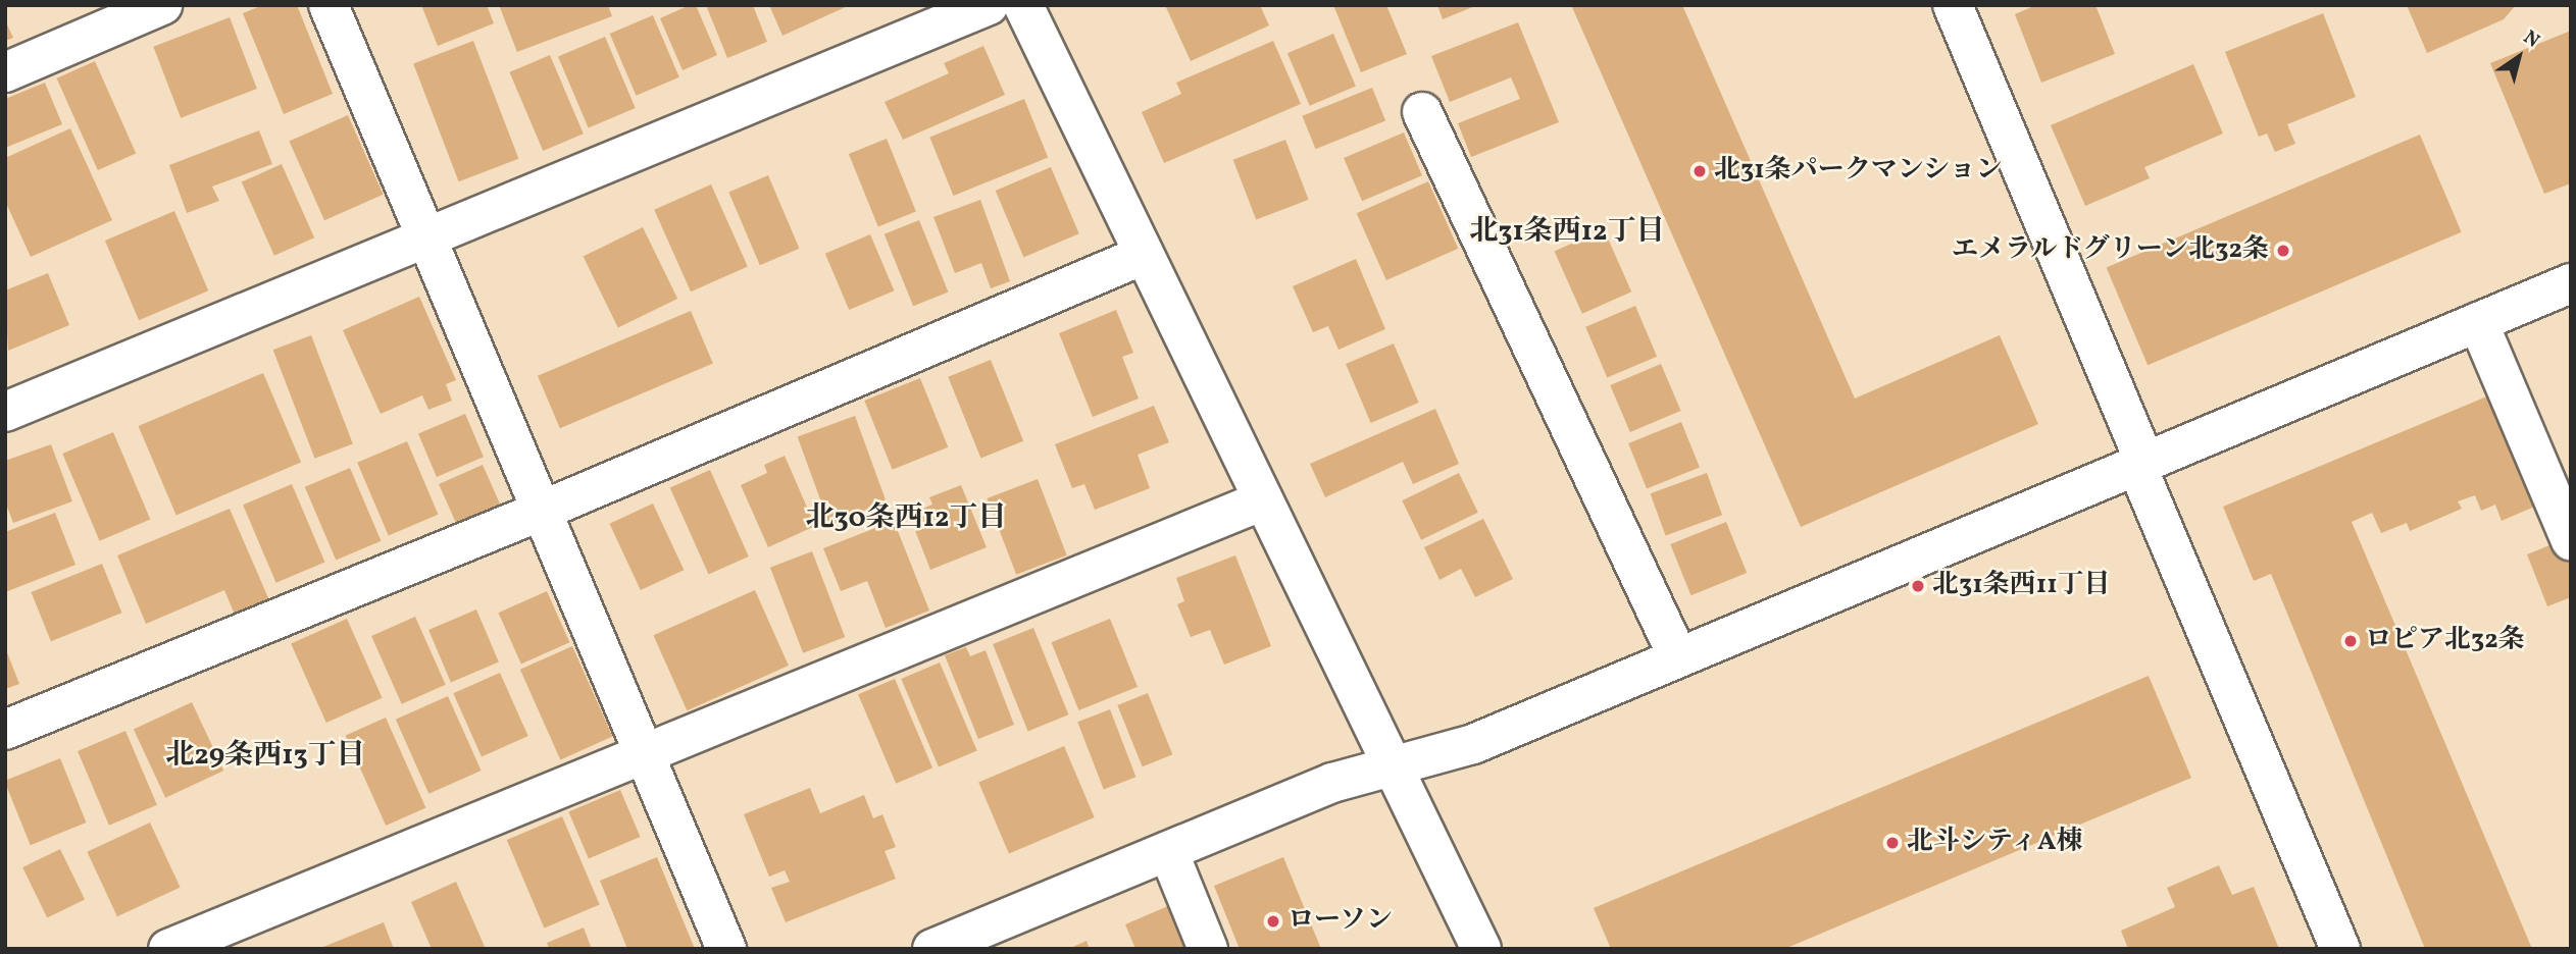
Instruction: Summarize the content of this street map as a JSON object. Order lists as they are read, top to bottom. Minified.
{"districts":["北31条西12丁目","北30条西12丁目","北29条西13丁目"],"places":["北31条パークマンション","エメラルドグリーン北32条","北31条西11丁目","ロピア北32条","北斗シティA棟","ローソン"],"north":"top right"}
